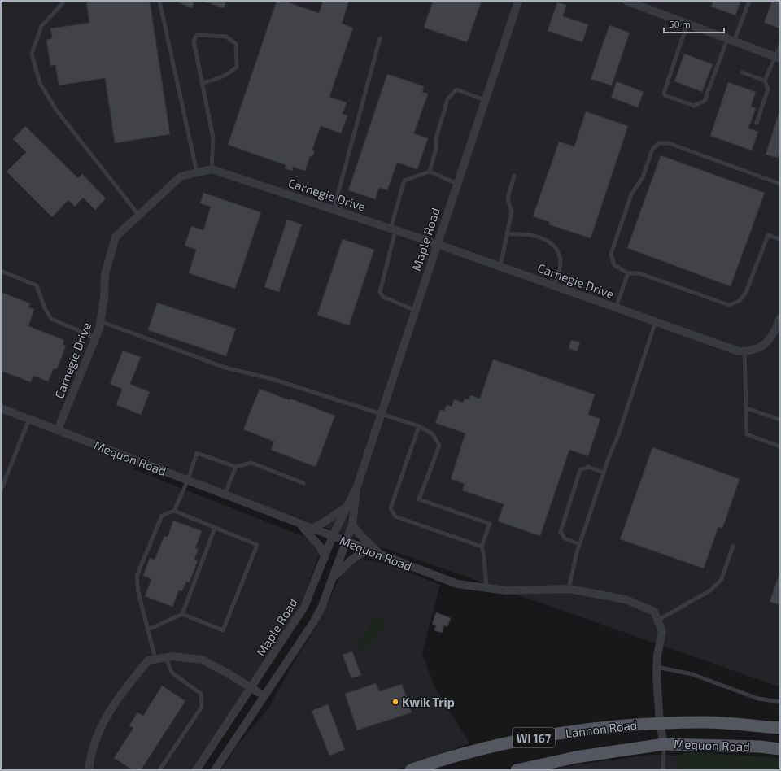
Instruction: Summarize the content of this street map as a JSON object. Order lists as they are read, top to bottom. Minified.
{"streets":{"main road":["Mequon Road","Lannon Road","WI 167"],"street":["Carnegie Drive","Maple Road"]},"crossings":[["Carnegie Drive","Maple Road"],["Carnegie Drive","Mequon Road"],["Maple Road","Mequon Road"],["Mequon Road","Lannon Road"]],"places":["Kwik Trip"],"scale_bar":"50 m"}
